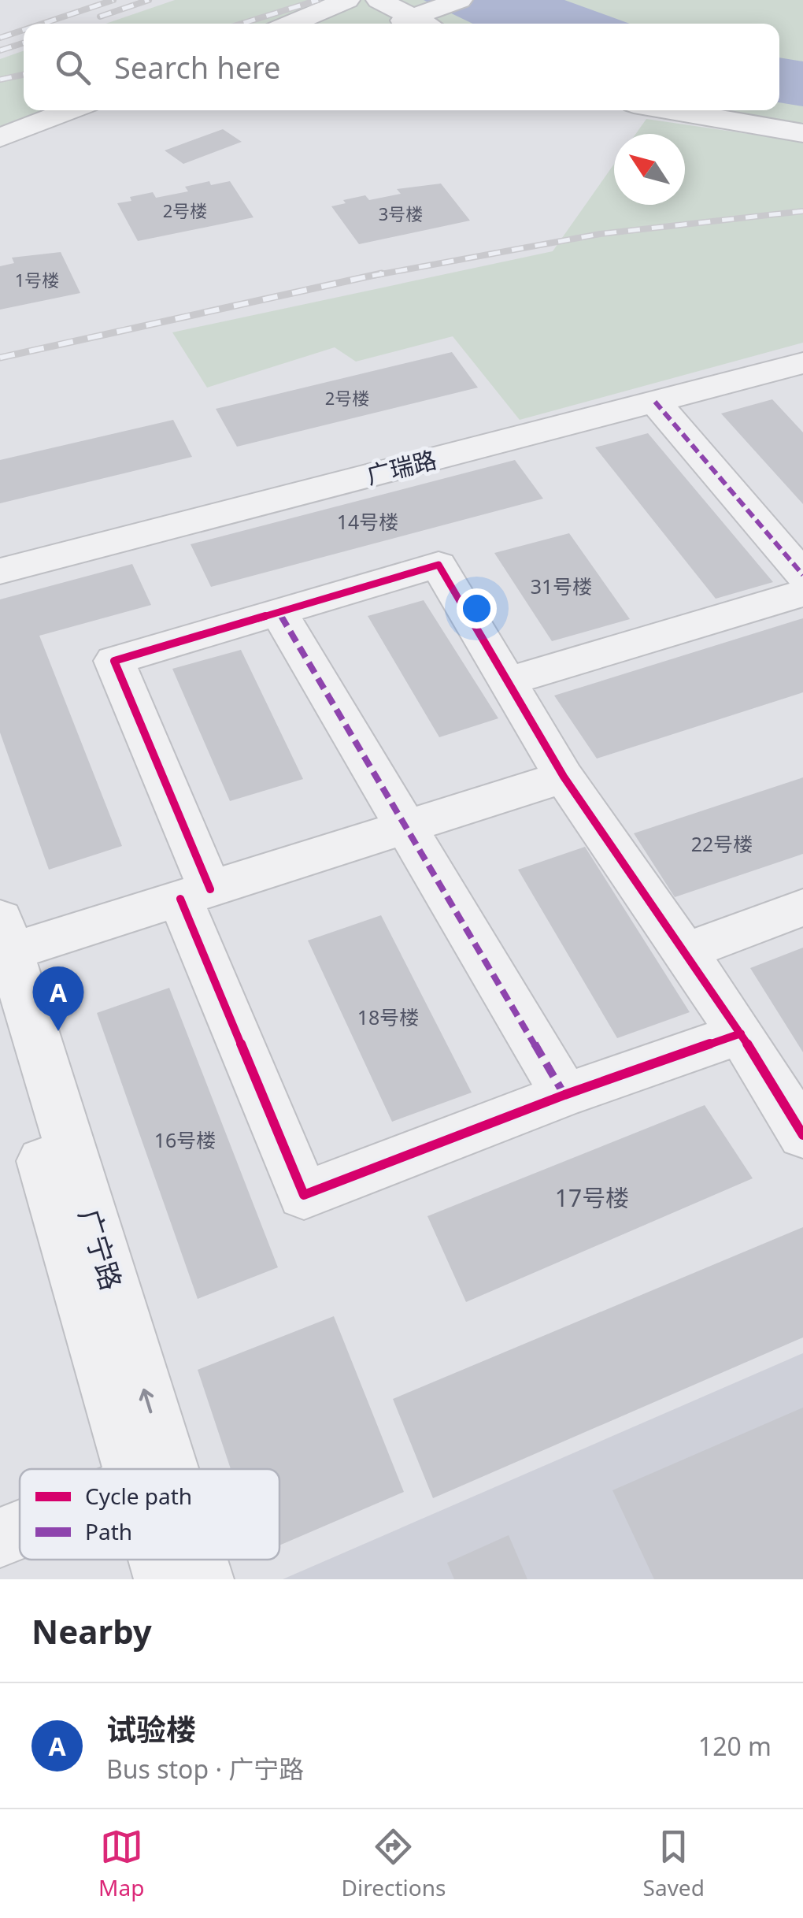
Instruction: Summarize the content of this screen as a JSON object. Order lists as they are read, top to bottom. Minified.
{"streets":{"street":["广瑞路","广宁路"]},"house_numbers":["2号楼","3号楼","1号楼","2号楼","14号楼","31号楼","22号楼","18号楼","16号楼","17号楼"],"legend":["Cycle path","Path"],"north":"top left","page":{"search":"Search here","pins":"A","heading":"Nearby","list":[{"mark":"A","name":"试验楼","note":"Bus stop · 广宁路","value":"120 m"}],"nav":["Map","Directions","Saved"]}}
